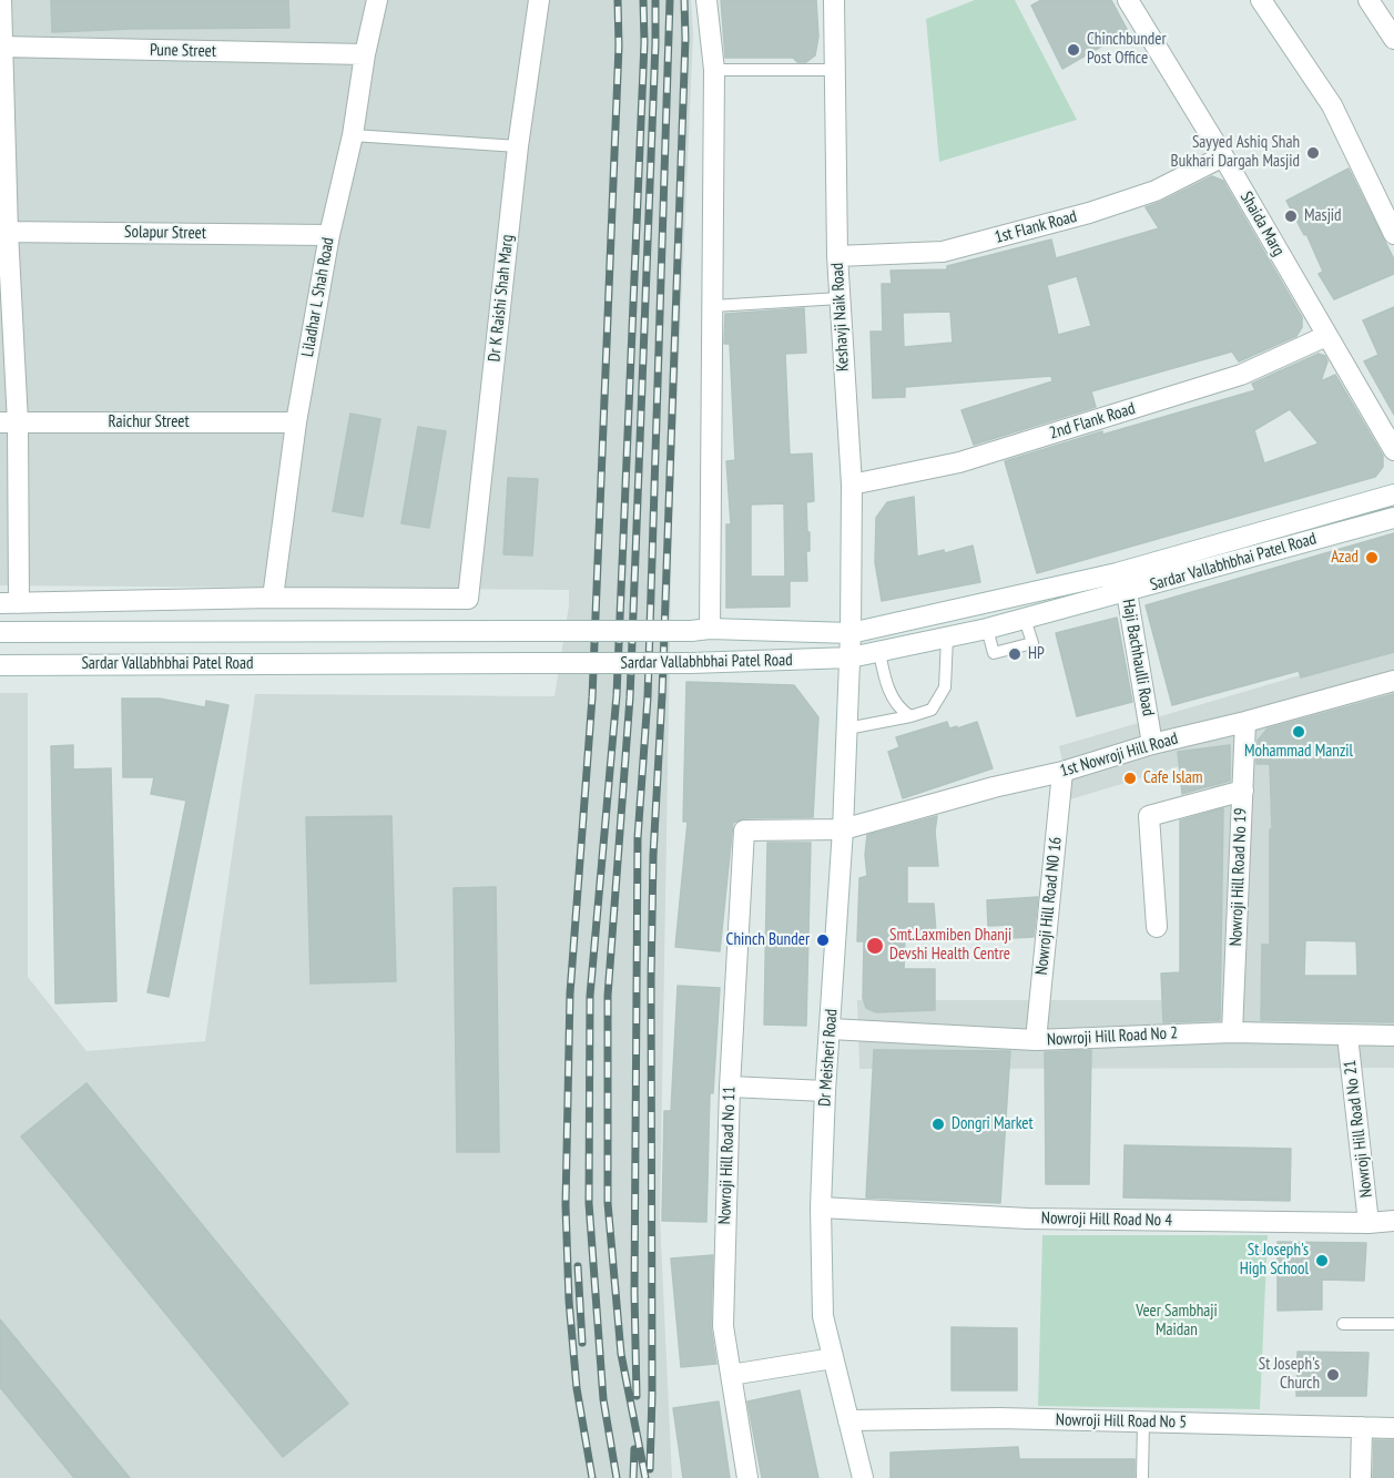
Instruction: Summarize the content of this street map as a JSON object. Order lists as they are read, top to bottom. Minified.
{"streets":{"street":["Pune Street","Shaida Marg","1st Flank Road","Solapur Street","Liladhar L Shah Road","Dr K Raishi Shah Marg","Keshavji Naik Road","2nd Flank Road","Raichur Street","Sardar Vallabhbhai Patel Road","Haji Bachhaulli Road","1st Nowroji Hill Road","Nowroji Hill Road No 19","Nowroji Hill Road N0 16","Nowroji Hill Road No 2","Dr Meisheri Road","Nowroji Hill Road No 21","Nowroji Hill Road No 11","Nowroji Hill Road No 4","Nowroji Hill Road No 5"]},"crossings":[["Pune Street","Liladhar L Shah Road"],["Shaida Marg","1st Flank Road"],["Shaida Marg","2nd Flank Road"],["1st Flank Road","Keshavji Naik Road"],["Solapur Street","Liladhar L Shah Road"],["Liladhar L Shah Road","Dr K Raishi Shah Marg"],["Liladhar L Shah Road","Raichur Street"],["Keshavji Naik Road","2nd Flank Road"],["Keshavji Naik Road","Sardar Vallabhbhai Patel Road"],["Keshavji Naik Road","Dr Meisheri Road"],["Sardar Vallabhbhai Patel Road","Haji Bachhaulli Road"],["Sardar Vallabhbhai Patel Road","Dr Meisheri Road"],["Haji Bachhaulli Road","1st Nowroji Hill Road"],["1st Nowroji Hill Road","Nowroji Hill Road No 19"],["1st Nowroji Hill Road","Nowroji Hill Road N0 16"],["1st Nowroji Hill Road","Dr Meisheri Road"],["1st Nowroji Hill Road","Nowroji Hill Road No 11"],["Nowroji Hill Road No 19","Nowroji Hill Road No 2"],["Nowroji Hill Road N0 16","Nowroji Hill Road No 2"],["Nowroji Hill Road No 2","Dr Meisheri Road"],["Nowroji Hill Road No 2","Nowroji Hill Road No 21"],["Dr Meisheri Road","Nowroji Hill Road No 4"],["Dr Meisheri Road","Nowroji Hill Road No 5"],["Nowroji Hill Road No 21","Nowroji Hill Road No 4"]],"parks":["Veer Sambhaji Maidan"],"places":["Chinchbunder Post Office","Sayyed Ashiq Shah Bukhari Dargah Masjid","Masjid","Azad","HP","Mohammad Manzil","Cafe Islam","Chinch Bunder","Smt.Laxmiben Dhanji Devshi Health Centre","Dongri Market","St Joseph's High School","St Joseph's Church"]}
